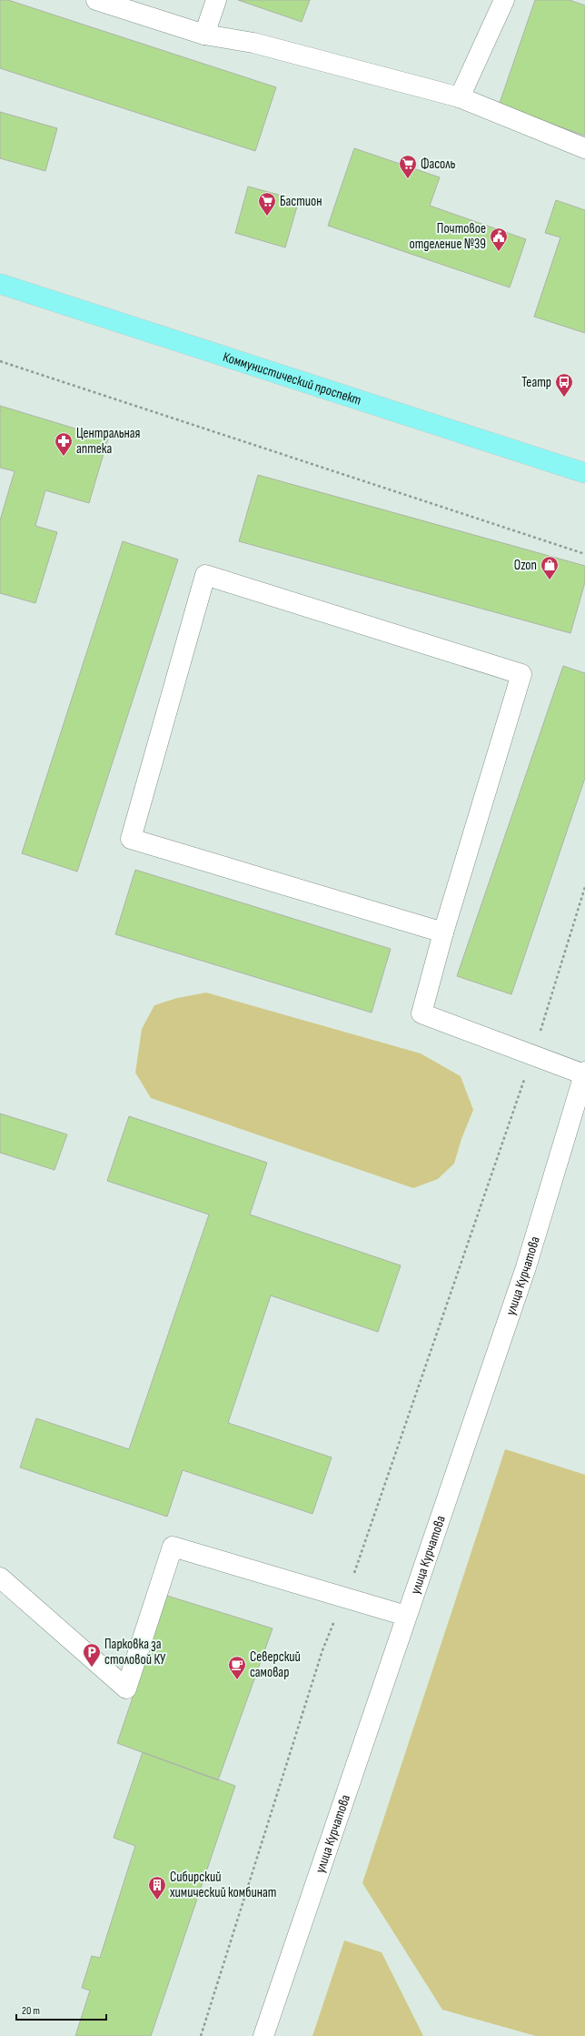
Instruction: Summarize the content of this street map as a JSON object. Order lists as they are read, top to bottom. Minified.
{"streets":{"main road":["Коммунистический проспект"],"street":["улица Курчатова"]},"places":{"supermarket":["Фасоль","Бастион"],"public building":["Почтовое отделение №39"],"bus stop":["Театр"],"pharmacy":["Центральная аптека"],"shop":["Ozon"],"parking":["Парковка за столовой КУ"],"cafe":["Северский самовар"],"building":["Сибирский химический комбинат"]},"scale_bar":"20 m"}
